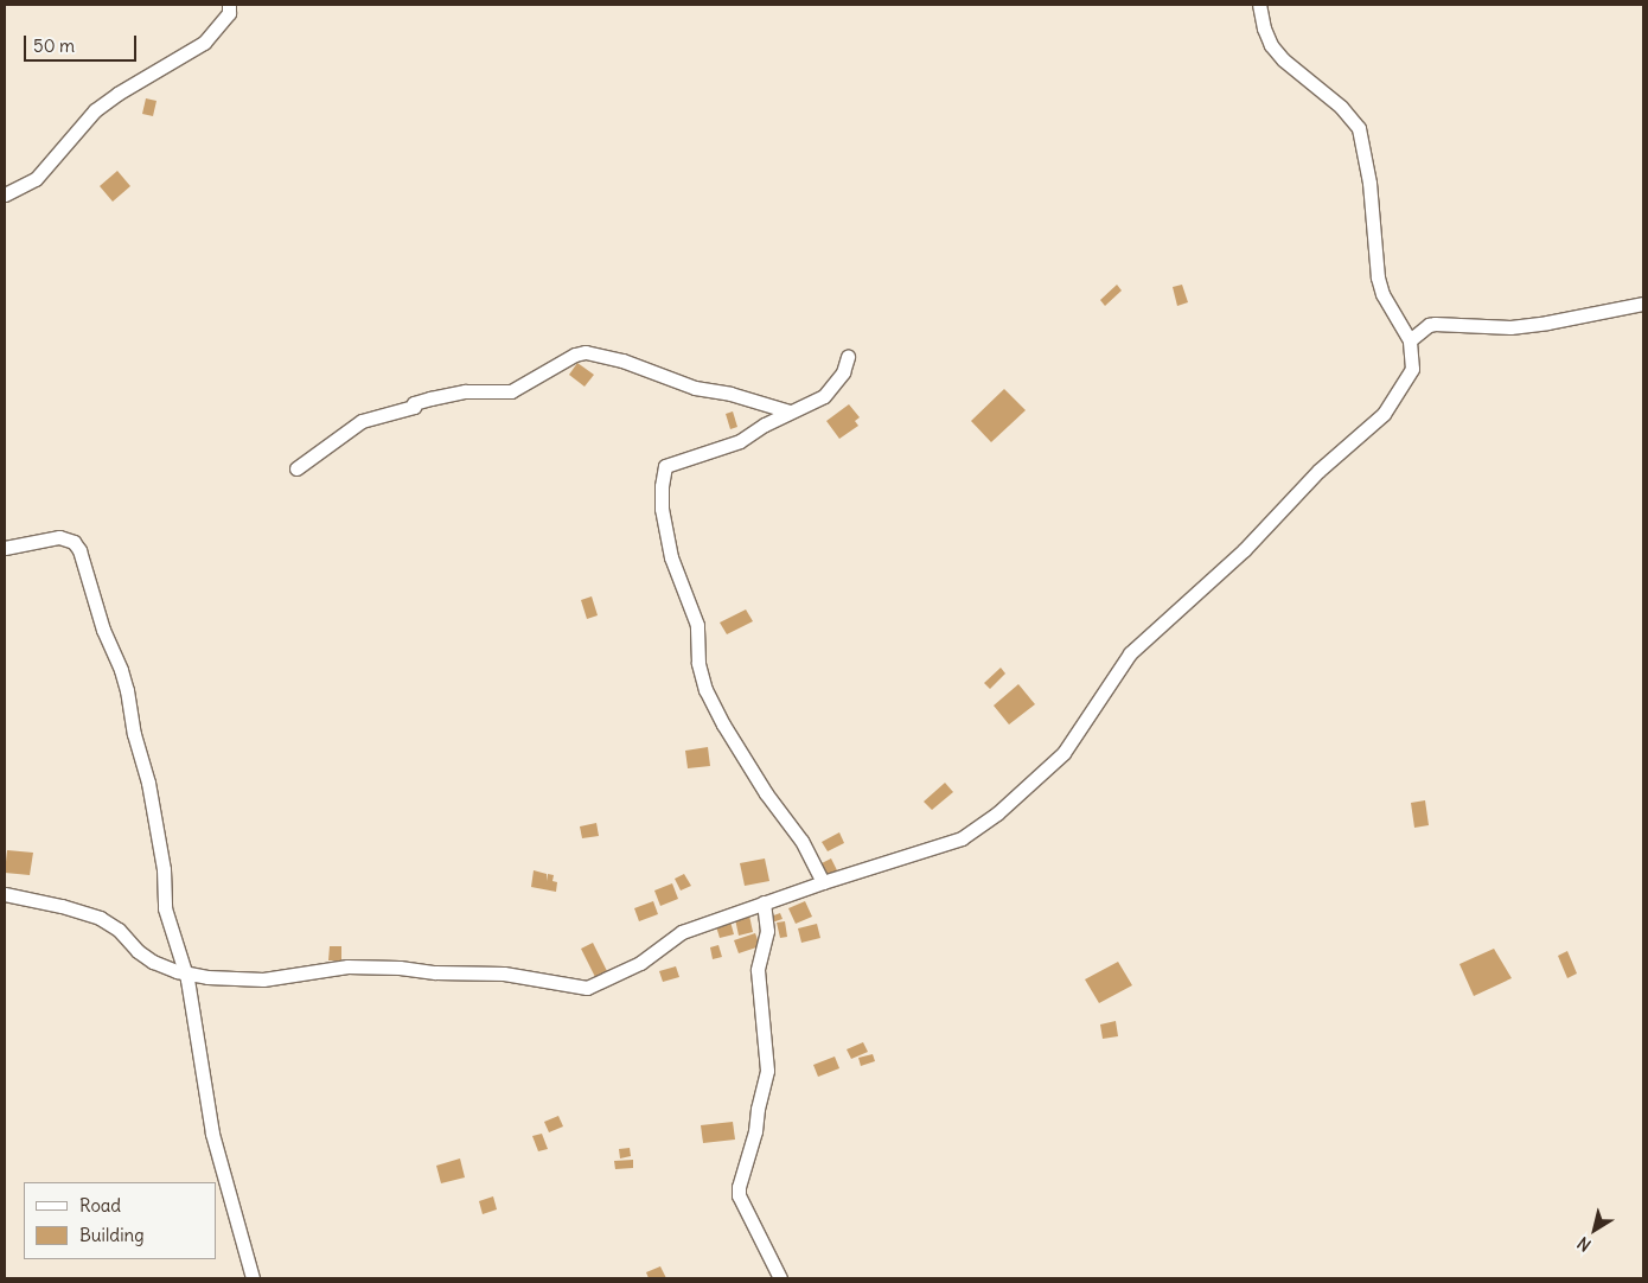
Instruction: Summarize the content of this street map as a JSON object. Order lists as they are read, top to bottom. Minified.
{"legend":["Road","Building"],"scale_bar":"50 m","north":"bottom left"}
